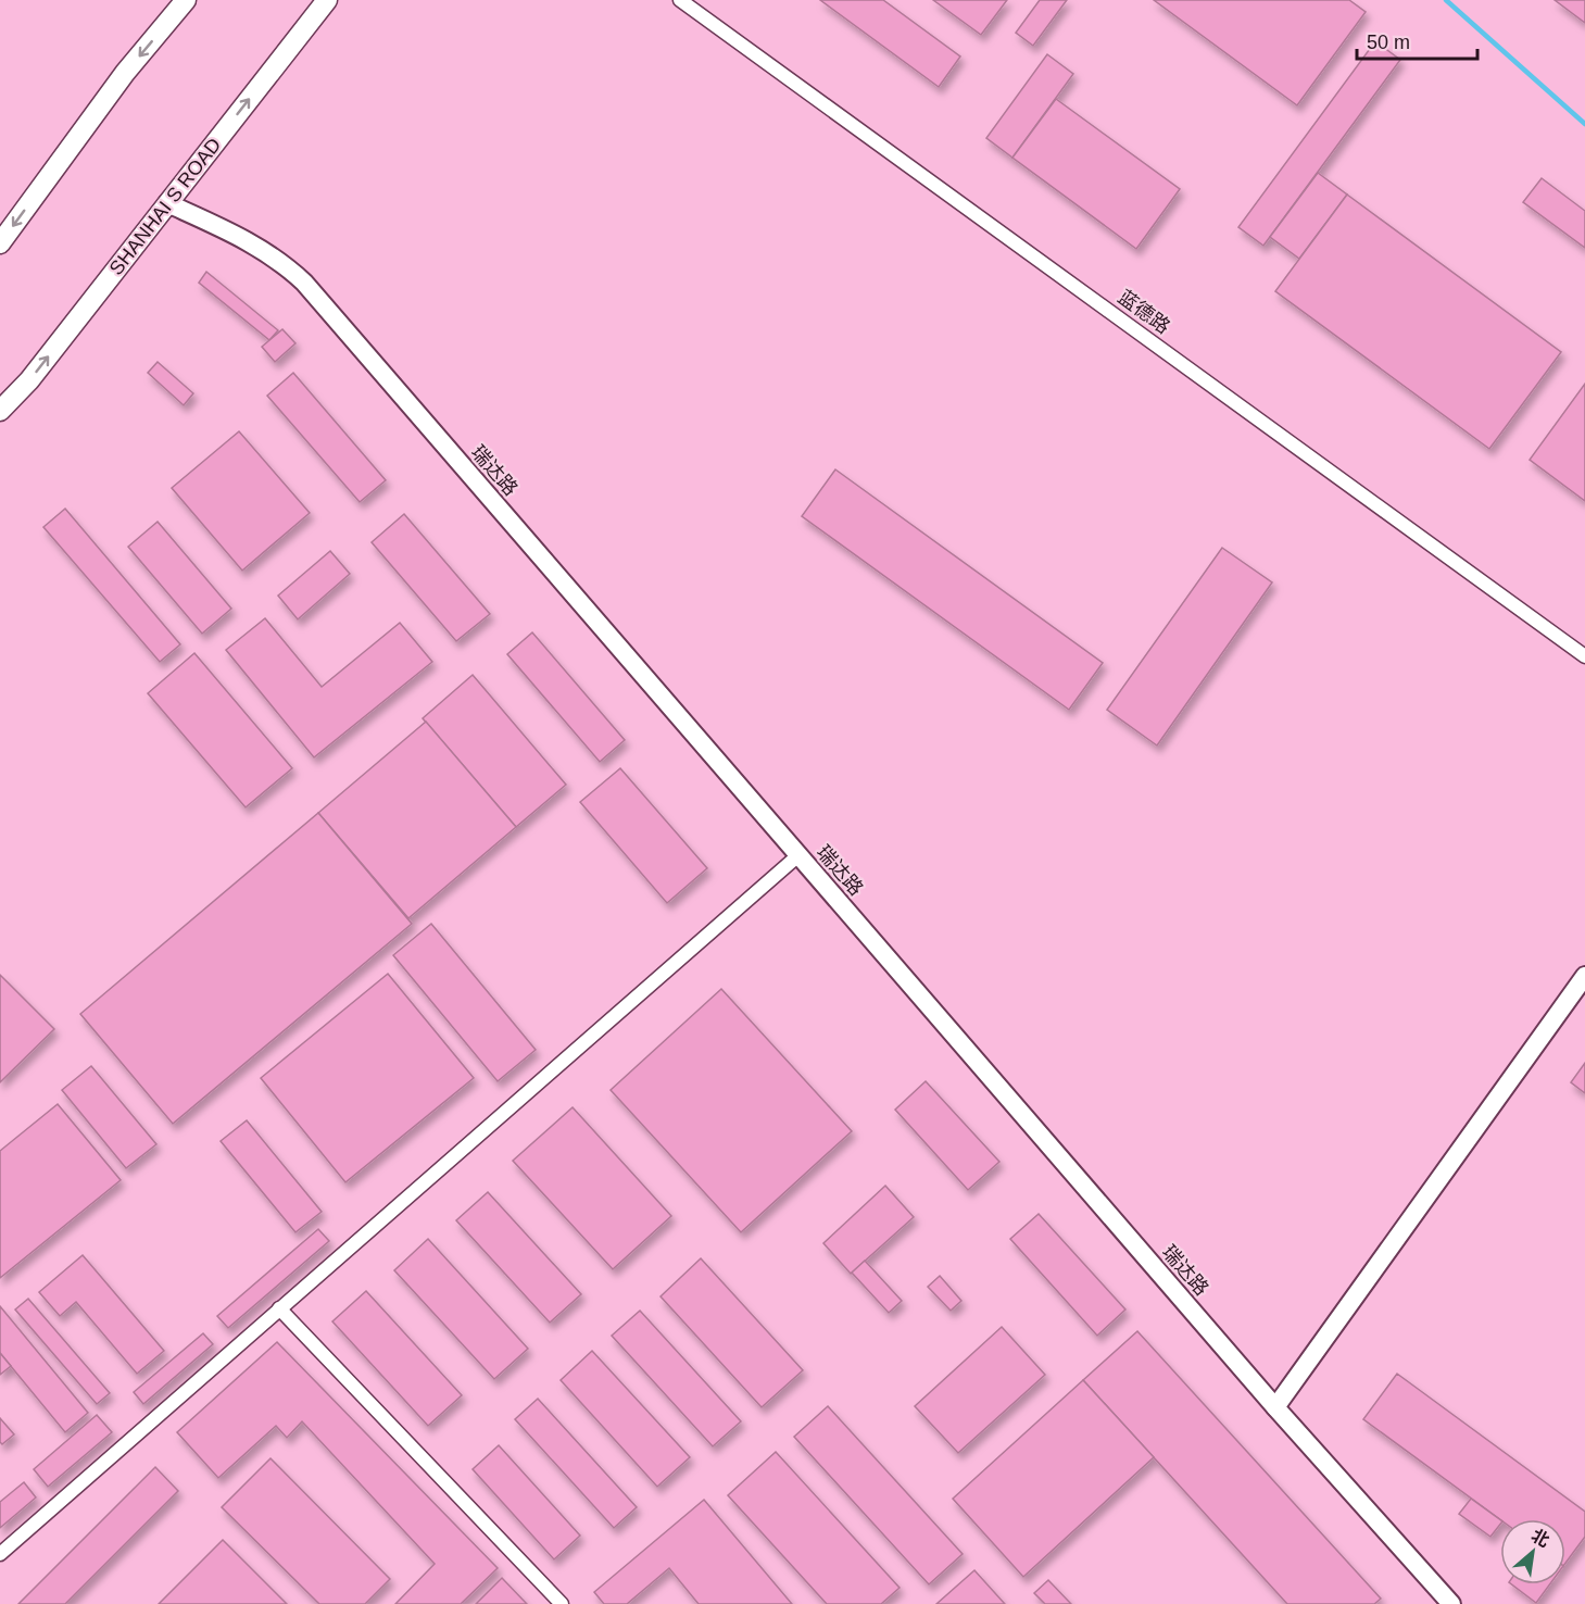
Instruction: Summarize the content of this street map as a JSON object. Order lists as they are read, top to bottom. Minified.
{"streets":{"main road":["SHANHAI S ROAD"],"street":["蓝德路","瑞达路"]},"crossings":[["SHANHAI S ROAD","瑞达路"]],"scale_bar":"50 m","north":"top right"}
